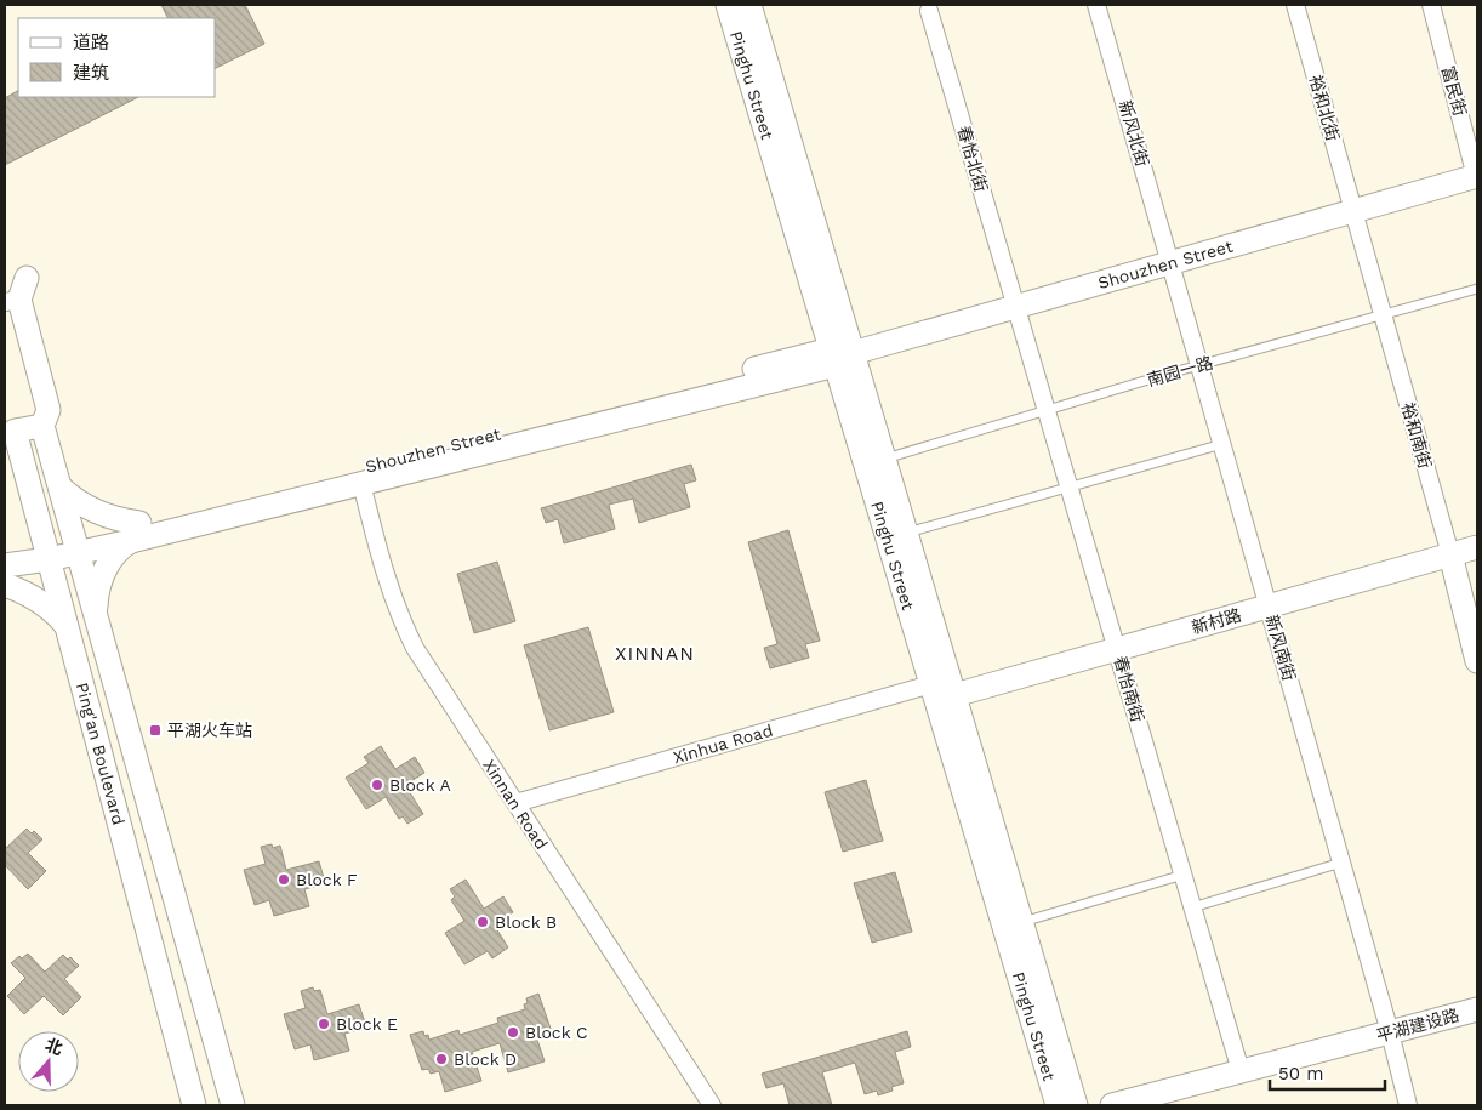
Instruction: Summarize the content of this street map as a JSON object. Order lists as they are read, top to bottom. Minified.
{"streets":{"street":["Pinghu Street","富民街","裕和北街","新风北街","春怡北街","Shouzhen Street","裕和南街","新村路","新风南街","春怡南街","Xinhua Road","Ping'an Boulevard","Xinnan Road","平湖建设路"],"lane":["南园一路"]},"crossings":[["Pinghu Street","Shouzhen Street"],["Pinghu Street","南园一路"],["Pinghu Street","新村路"],["Pinghu Street","Xinhua Road"],["富民街","Shouzhen Street"],["裕和北街","Shouzhen Street"],["裕和北街","裕和南街"],["新风北街","Shouzhen Street"],["新风北街","新风南街"],["春怡北街","Shouzhen Street"],["春怡北街","春怡南街"],["Shouzhen Street","裕和南街"],["Shouzhen Street","新风南街"],["Shouzhen Street","春怡南街"],["Shouzhen Street","Ping'an Boulevard"],["Shouzhen Street","Xinnan Road"],["南园一路","裕和南街"],["南园一路","新风南街"],["南园一路","春怡南街"],["裕和南街","新村路"],["新村路","新风南街"],["新村路","春怡南街"],["新风南街","平湖建设路"],["春怡南街","平湖建设路"],["Xinhua Road","Xinnan Road"]],"districts":["XINNAN"],"places":{"transit":["平湖火车站"],"other":["Block A","Block F","Block B","Block E","Block C","Block D"]},"legend":["道路","建筑"],"scale_bar":"50 m","north":"top"}
